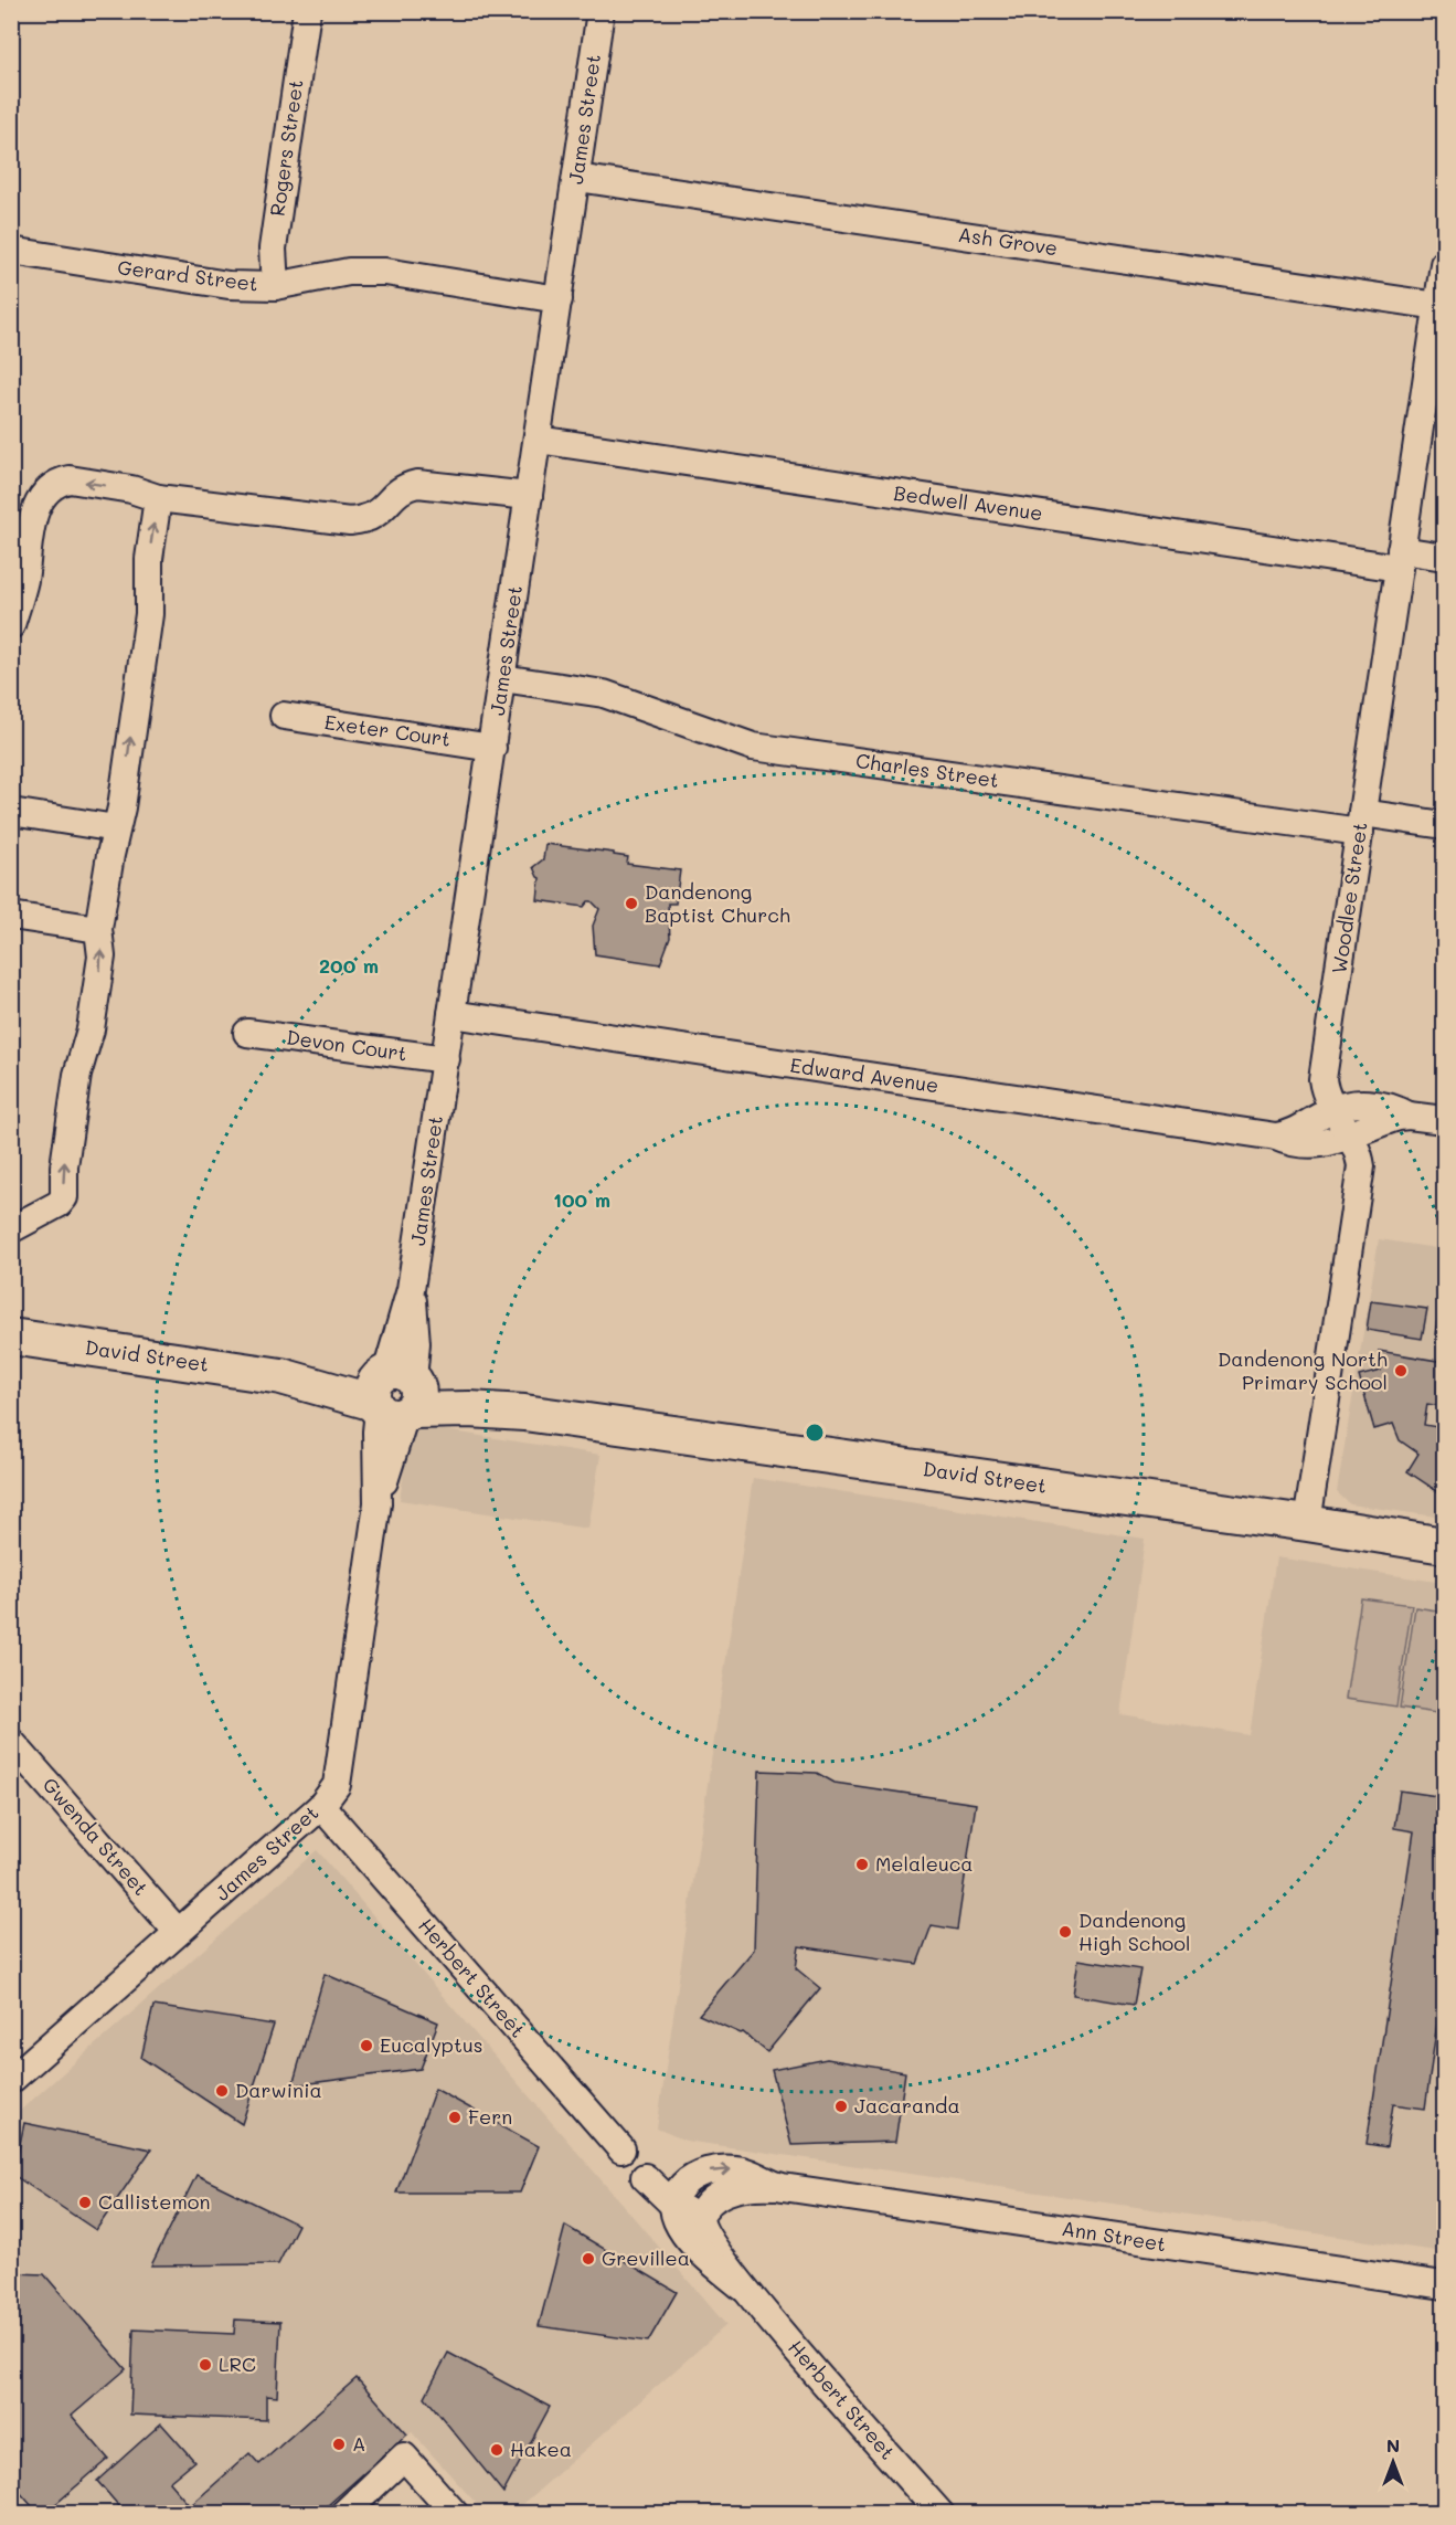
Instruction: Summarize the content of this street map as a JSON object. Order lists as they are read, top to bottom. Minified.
{"streets":{"main road":["David Street"],"street":["James Street","Rogers Street","Ash Grove","Gerard Street","Bedwell Avenue","Exeter Court","Charles Street","Woodlee Street","Devon Court","Edward Avenue","Gwenda Street","Herbert Street","Ann Street"]},"crossings":[["James Street","Ash Grove"],["James Street","Gerard Street"],["James Street","Bedwell Avenue"],["James Street","Exeter Court"],["James Street","Charles Street"],["James Street","Devon Court"],["James Street","Edward Avenue"],["James Street","David Street"],["James Street","Gwenda Street"],["James Street","Herbert Street"],["Rogers Street","Gerard Street"],["Ash Grove","Woodlee Street"],["Bedwell Avenue","Woodlee Street"],["Charles Street","Woodlee Street"],["Woodlee Street","Edward Avenue"],["Woodlee Street","David Street"],["Herbert Street","Ann Street"]],"places":["Dandenong Baptist Church","Dandenong North Primary School","Melaleuca","Dandenong High School","Eucalyptus","Darwinia","Jacaranda","Fern","Callistemon","Grevillea","LRC","A","Hakea"],"north":"top","rings":["200 m","100 m"]}
